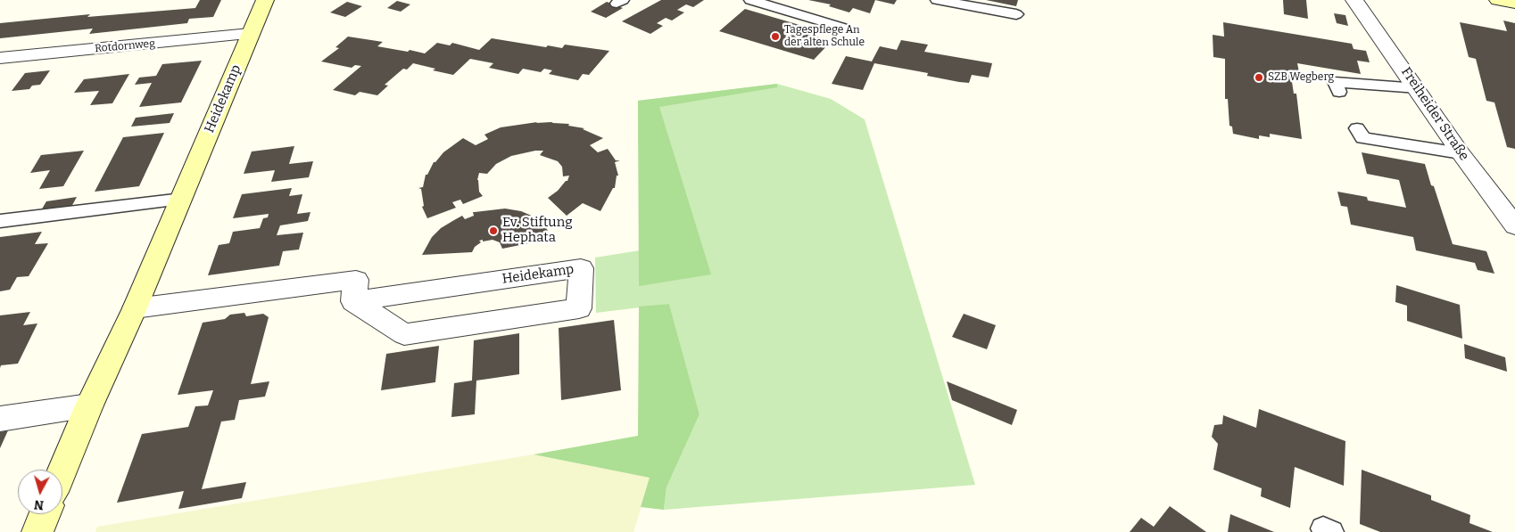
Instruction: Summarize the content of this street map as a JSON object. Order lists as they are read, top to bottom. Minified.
{"streets":{"street":["Rotdornweg","Heidekamp","Freiheider Straße"]},"crossings":[["Rotdornweg","Heidekamp"]],"places":["Tagespflege An der alten Schule","SZB Wegberg","Ev. Stiftung Hephata"],"north":"bottom"}
